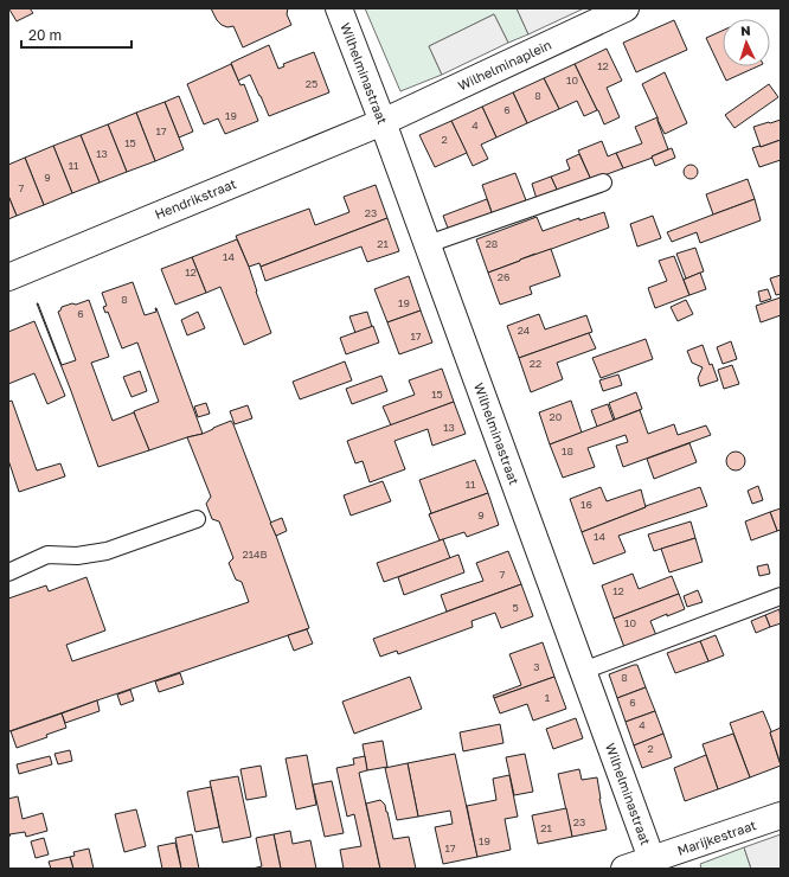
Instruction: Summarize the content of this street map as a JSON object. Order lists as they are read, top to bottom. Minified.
{"streets":{"street":["Wilhelminaplein","Wilhelminastraat","Hendrikstraat","Marijkestraat"]},"crossings":[["Wilhelminaplein","Wilhelminastraat"],["Wilhelminaplein","Hendrikstraat"],["Wilhelminastraat","Hendrikstraat"],["Wilhelminastraat","Marijkestraat"]],"house_numbers":["12","10","25","8","6","19","4","17","2","15","13","11","9","7","23","21","28","14","12","26","8","19","6","24","17","22","15","20","13","18","11","16","9","14","214B","7","12","5","10","3","8","1","6","4","2","23","21","19","17"],"scale_bar":"20 m","north":"top"}
